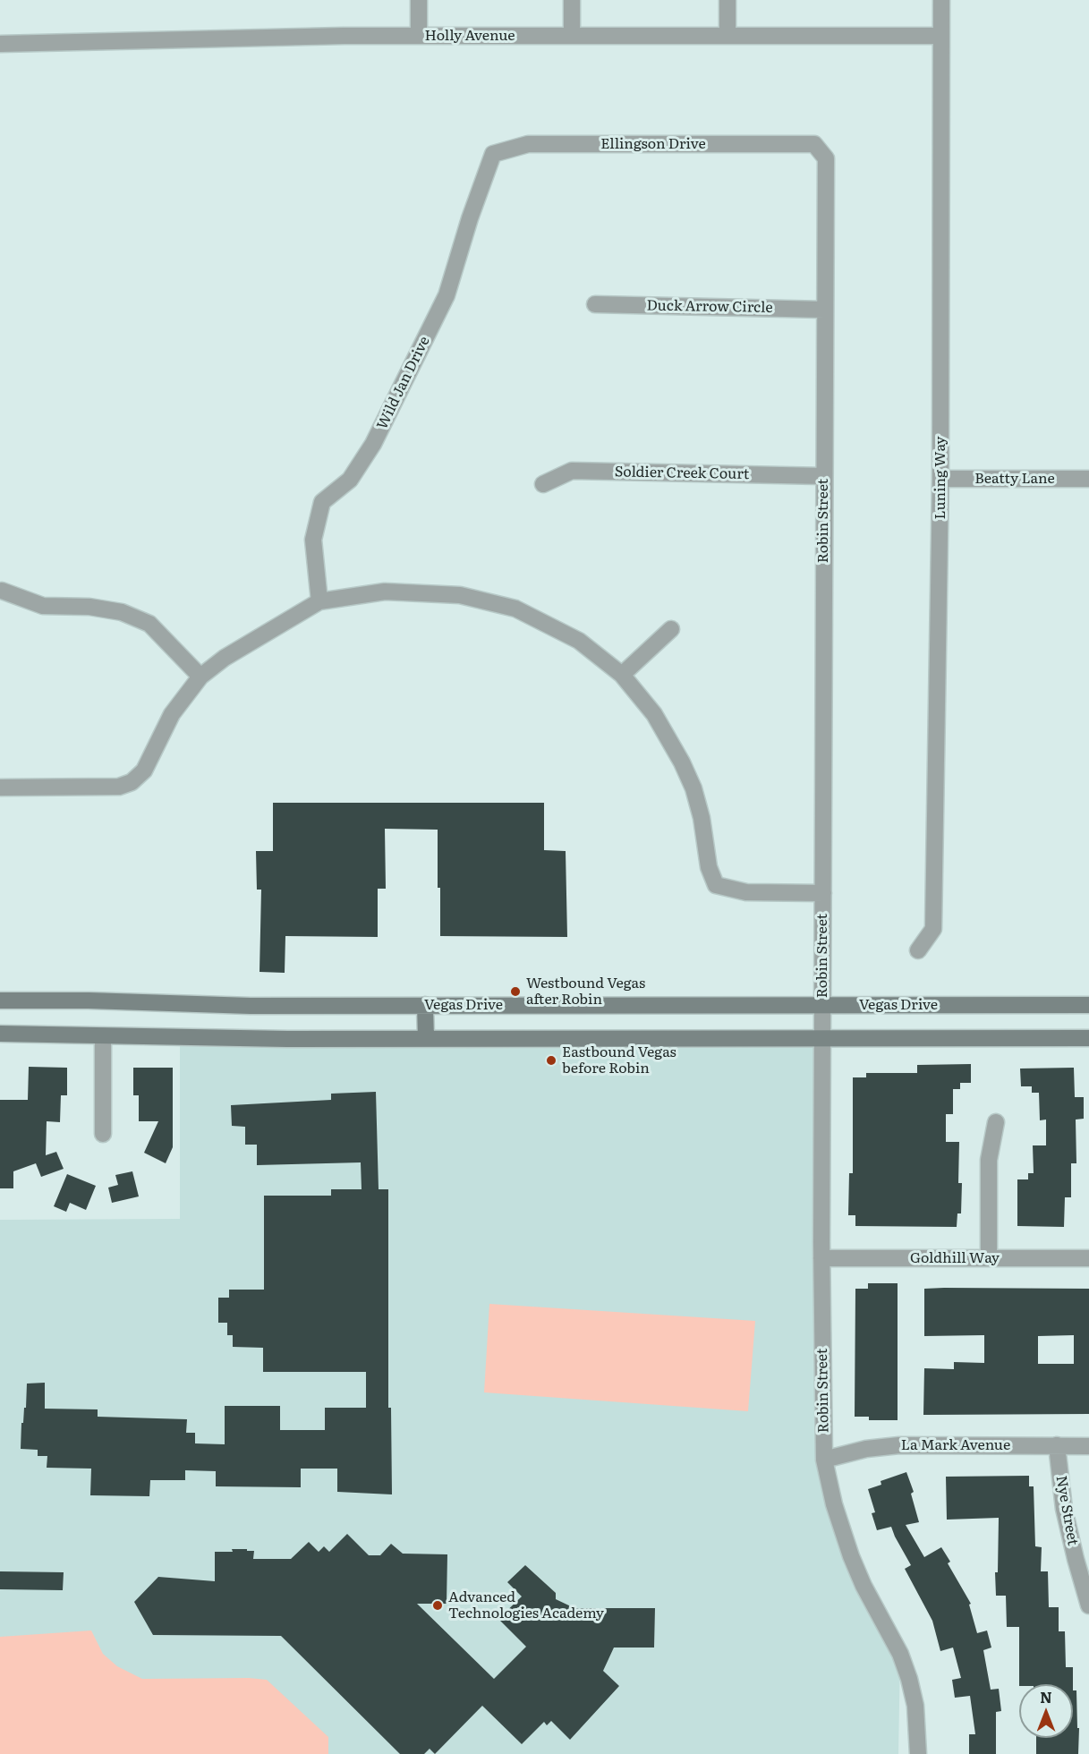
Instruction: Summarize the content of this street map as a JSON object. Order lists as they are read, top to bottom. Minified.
{"streets":{"main road":["Vegas Drive"],"street":["Holly Avenue","Ellingson Drive","Duck Arrow Circle","Wild Jan Drive","Soldier Creek Court","Luning Way","Beatty Lane","Robin Street","Goldhill Way","La Mark Avenue","Nye Street"]},"crossings":[["Holly Avenue","Luning Way"],["Ellingson Drive","Wild Jan Drive"],["Ellingson Drive","Robin Street"],["Duck Arrow Circle","Robin Street"],["Soldier Creek Court","Robin Street"],["Luning Way","Beatty Lane"],["Robin Street","Vegas Drive"],["Robin Street","Goldhill Way"],["Robin Street","La Mark Avenue"],["La Mark Avenue","Nye Street"]],"places":["Westbound Vegas after Robin","Eastbound Vegas before Robin","Advanced Technologies Academy"],"north":"top"}
